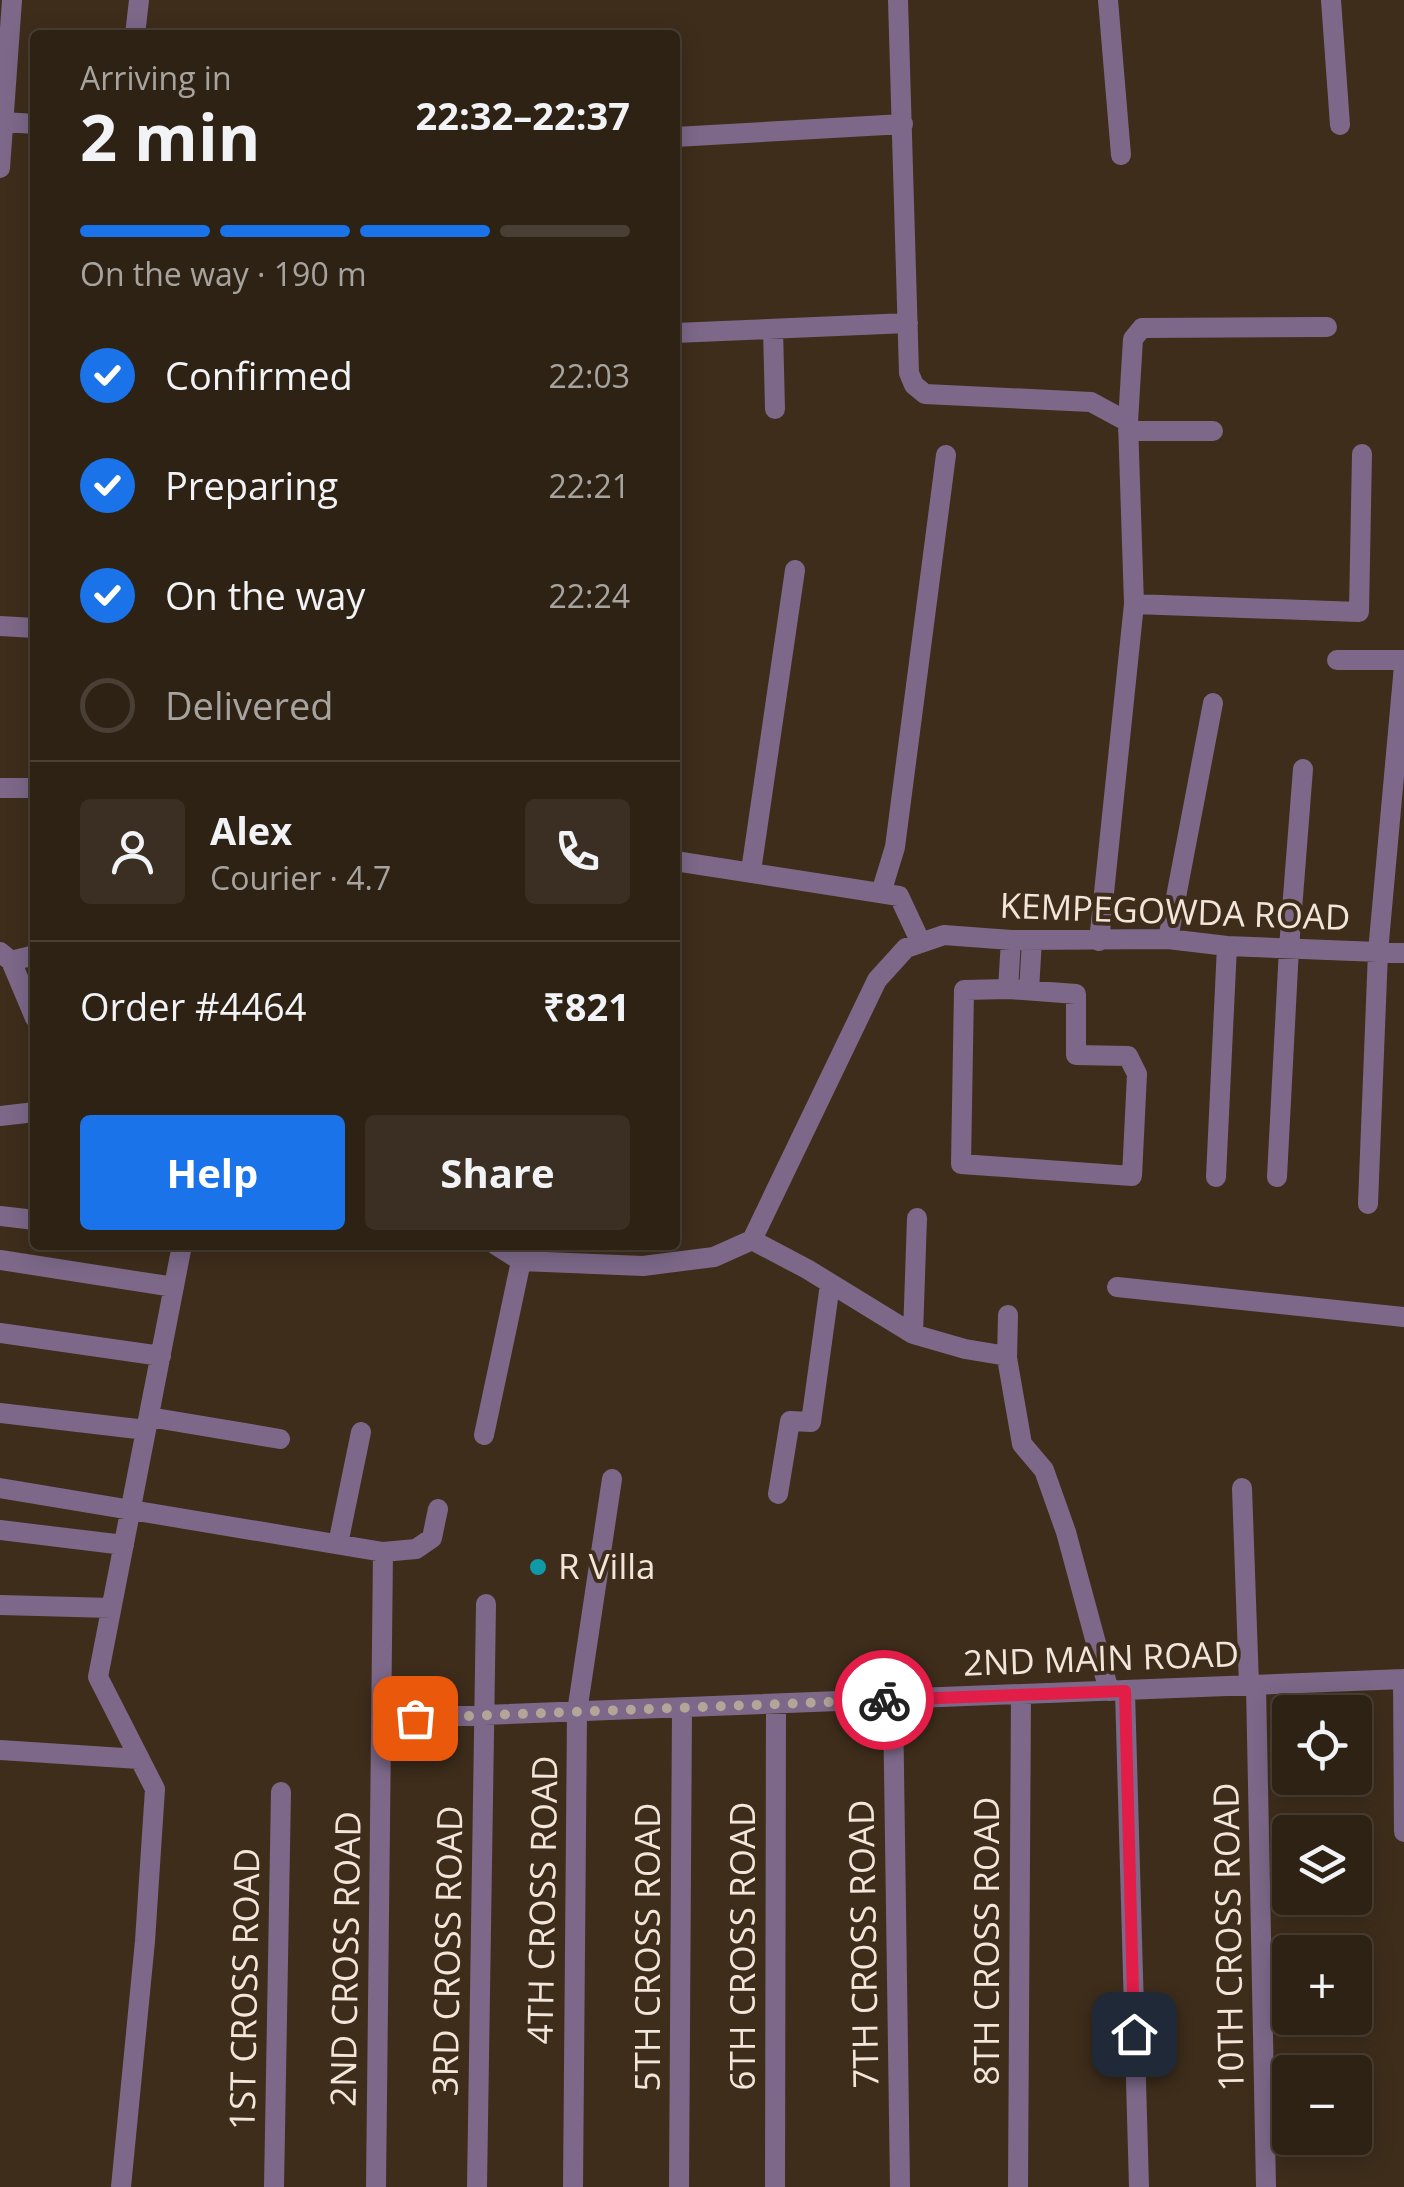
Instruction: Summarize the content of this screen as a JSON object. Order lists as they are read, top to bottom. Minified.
{"streets":{"street":["KEMPEGOWDA ROAD","2ND MAIN ROAD","4TH CROSS ROAD","10TH CROSS ROAD","8TH CROSS ROAD","7TH CROSS ROAD","6TH CROSS ROAD","5TH CROSS ROAD","3RD CROSS ROAD","2ND CROSS ROAD","1ST CROSS ROAD"]},"crossings":[["2ND MAIN ROAD","4TH CROSS ROAD"],["2ND MAIN ROAD","10TH CROSS ROAD"],["2ND MAIN ROAD","8TH CROSS ROAD"],["2ND MAIN ROAD","7TH CROSS ROAD"],["2ND MAIN ROAD","6TH CROSS ROAD"],["2ND MAIN ROAD","5TH CROSS ROAD"],["2ND MAIN ROAD","3RD CROSS ROAD"],["2ND MAIN ROAD","2ND CROSS ROAD"]],"places":["R Villa"],"page":{"heading":["2 min","Arriving in","22:32–22:37"],"panel":["Alex","Courier · 4.7","Order #4464","₹821"],"bar":"On the way · 190 m","list":[["Confirmed","22:03"],["Preparing","22:21"],["On the way","22:24"],"Delivered"],"buttons":["Help","Share"],"map_buttons":["+","−"]}}
